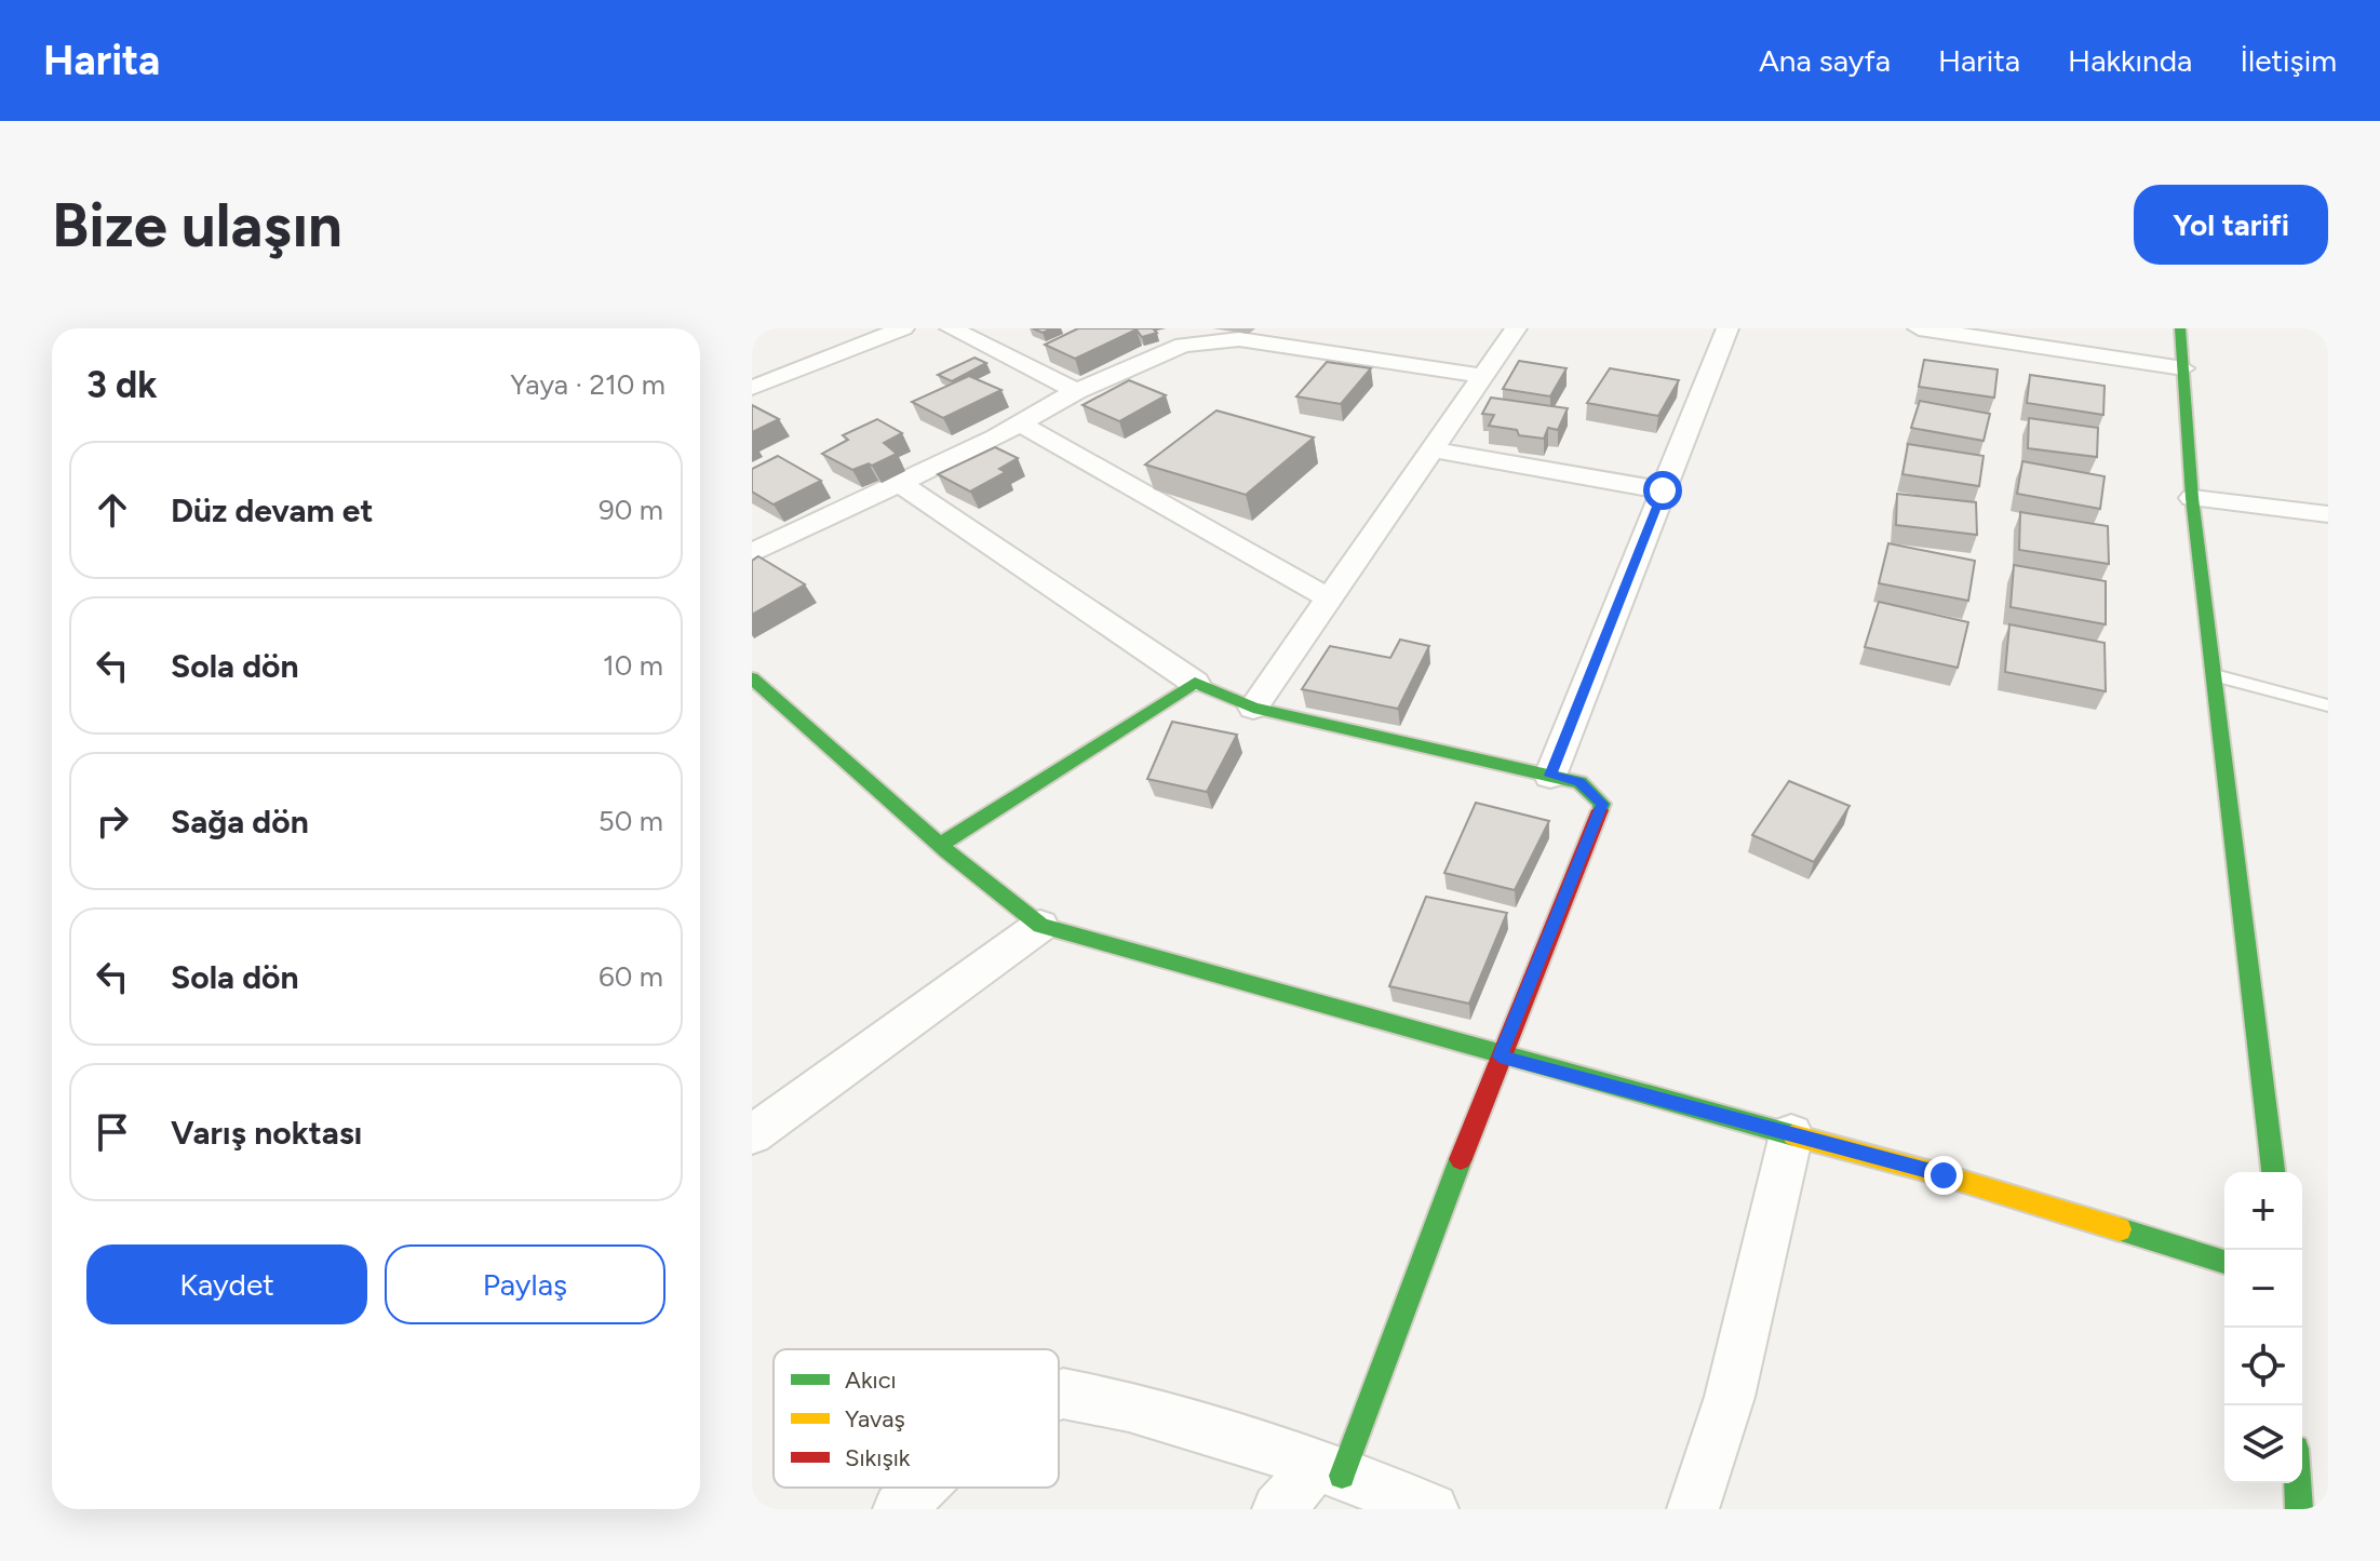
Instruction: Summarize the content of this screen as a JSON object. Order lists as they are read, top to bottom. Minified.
{"legend":["Akıcı","Yavaş","Sıkışık"],"page":{"header":"Harita","nav":["Ana sayfa","Harita","Hakkında","İletişim"],"buttons":["Yol tarifi",["Kaydet","Paylaş"]],"title":"Bize ulaşın","heading":["3 dk","Yaya · 210 m"],"list":[["Düz devam et","90 m"],["Sola dön","10 m"],["Sağa dön","50 m"],["Sola dön","60 m"],"Varış noktası"],"map_buttons":["+","−"]}}
